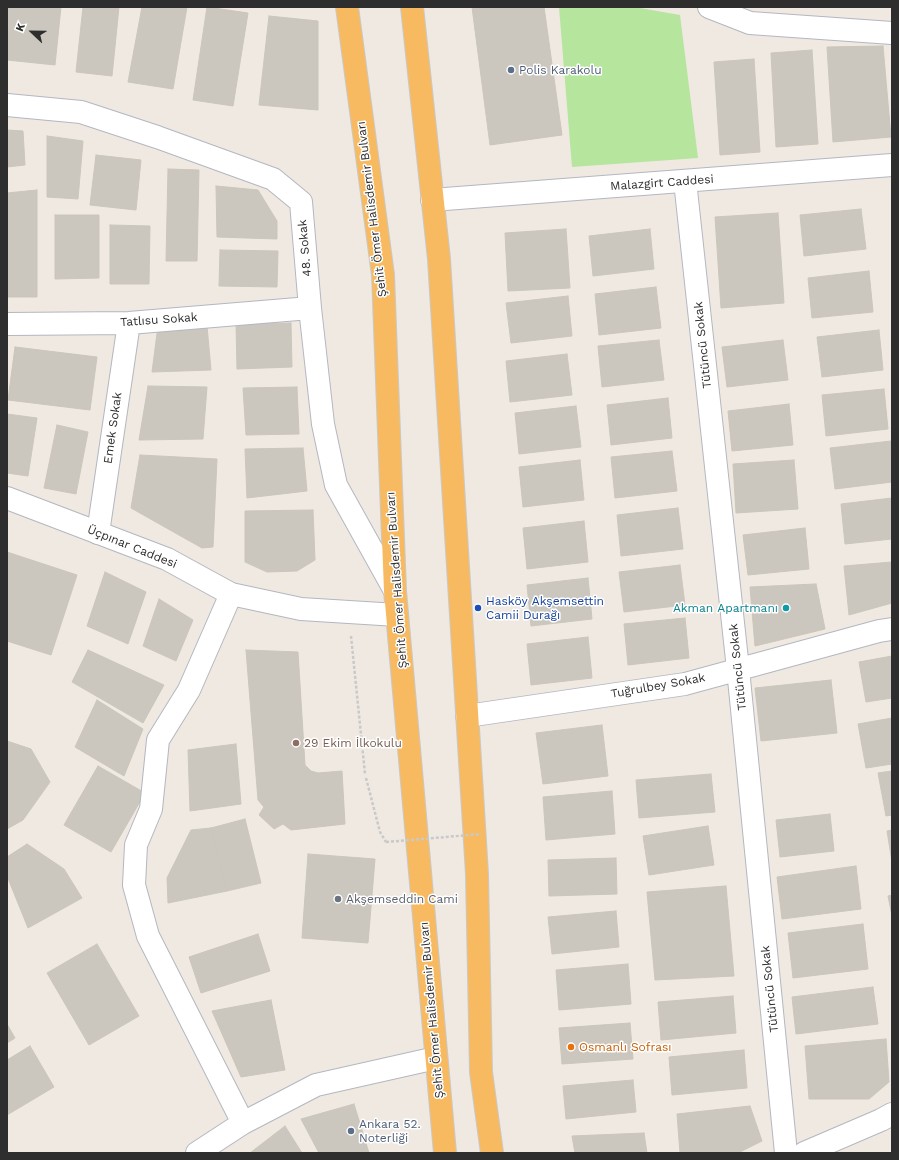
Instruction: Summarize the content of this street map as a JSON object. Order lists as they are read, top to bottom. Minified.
{"streets":{"highway":["Şehit Ömer Halisdemir Bulvarı"],"street":["Malazgirt Caddesi","48. Sokak","Tatlısu Sokak","Tütüncü Sokak","Emek Sokak","Üçpınar Caddesi","Tuğrulbey Sokak"]},"crossings":[["Malazgirt Caddesi","Tütüncü Sokak"],["Şehit Ömer Halisdemir Bulvarı","48. Sokak"],["Şehit Ömer Halisdemir Bulvarı","Üçpınar Caddesi"],["48. Sokak","Tatlısu Sokak"],["Tatlısu Sokak","Emek Sokak"],["Tütüncü Sokak","Tuğrulbey Sokak"],["Emek Sokak","Üçpınar Caddesi"]],"places":["Polis Karakolu","Hasköy Akşemsettin Camii Durağı","Akman Apartmanı","29 Ekim İlkokulu","Akşemseddin Cami","Osmanlı Sofrası","Ankara 52. Noterliği"],"north":"left"}
